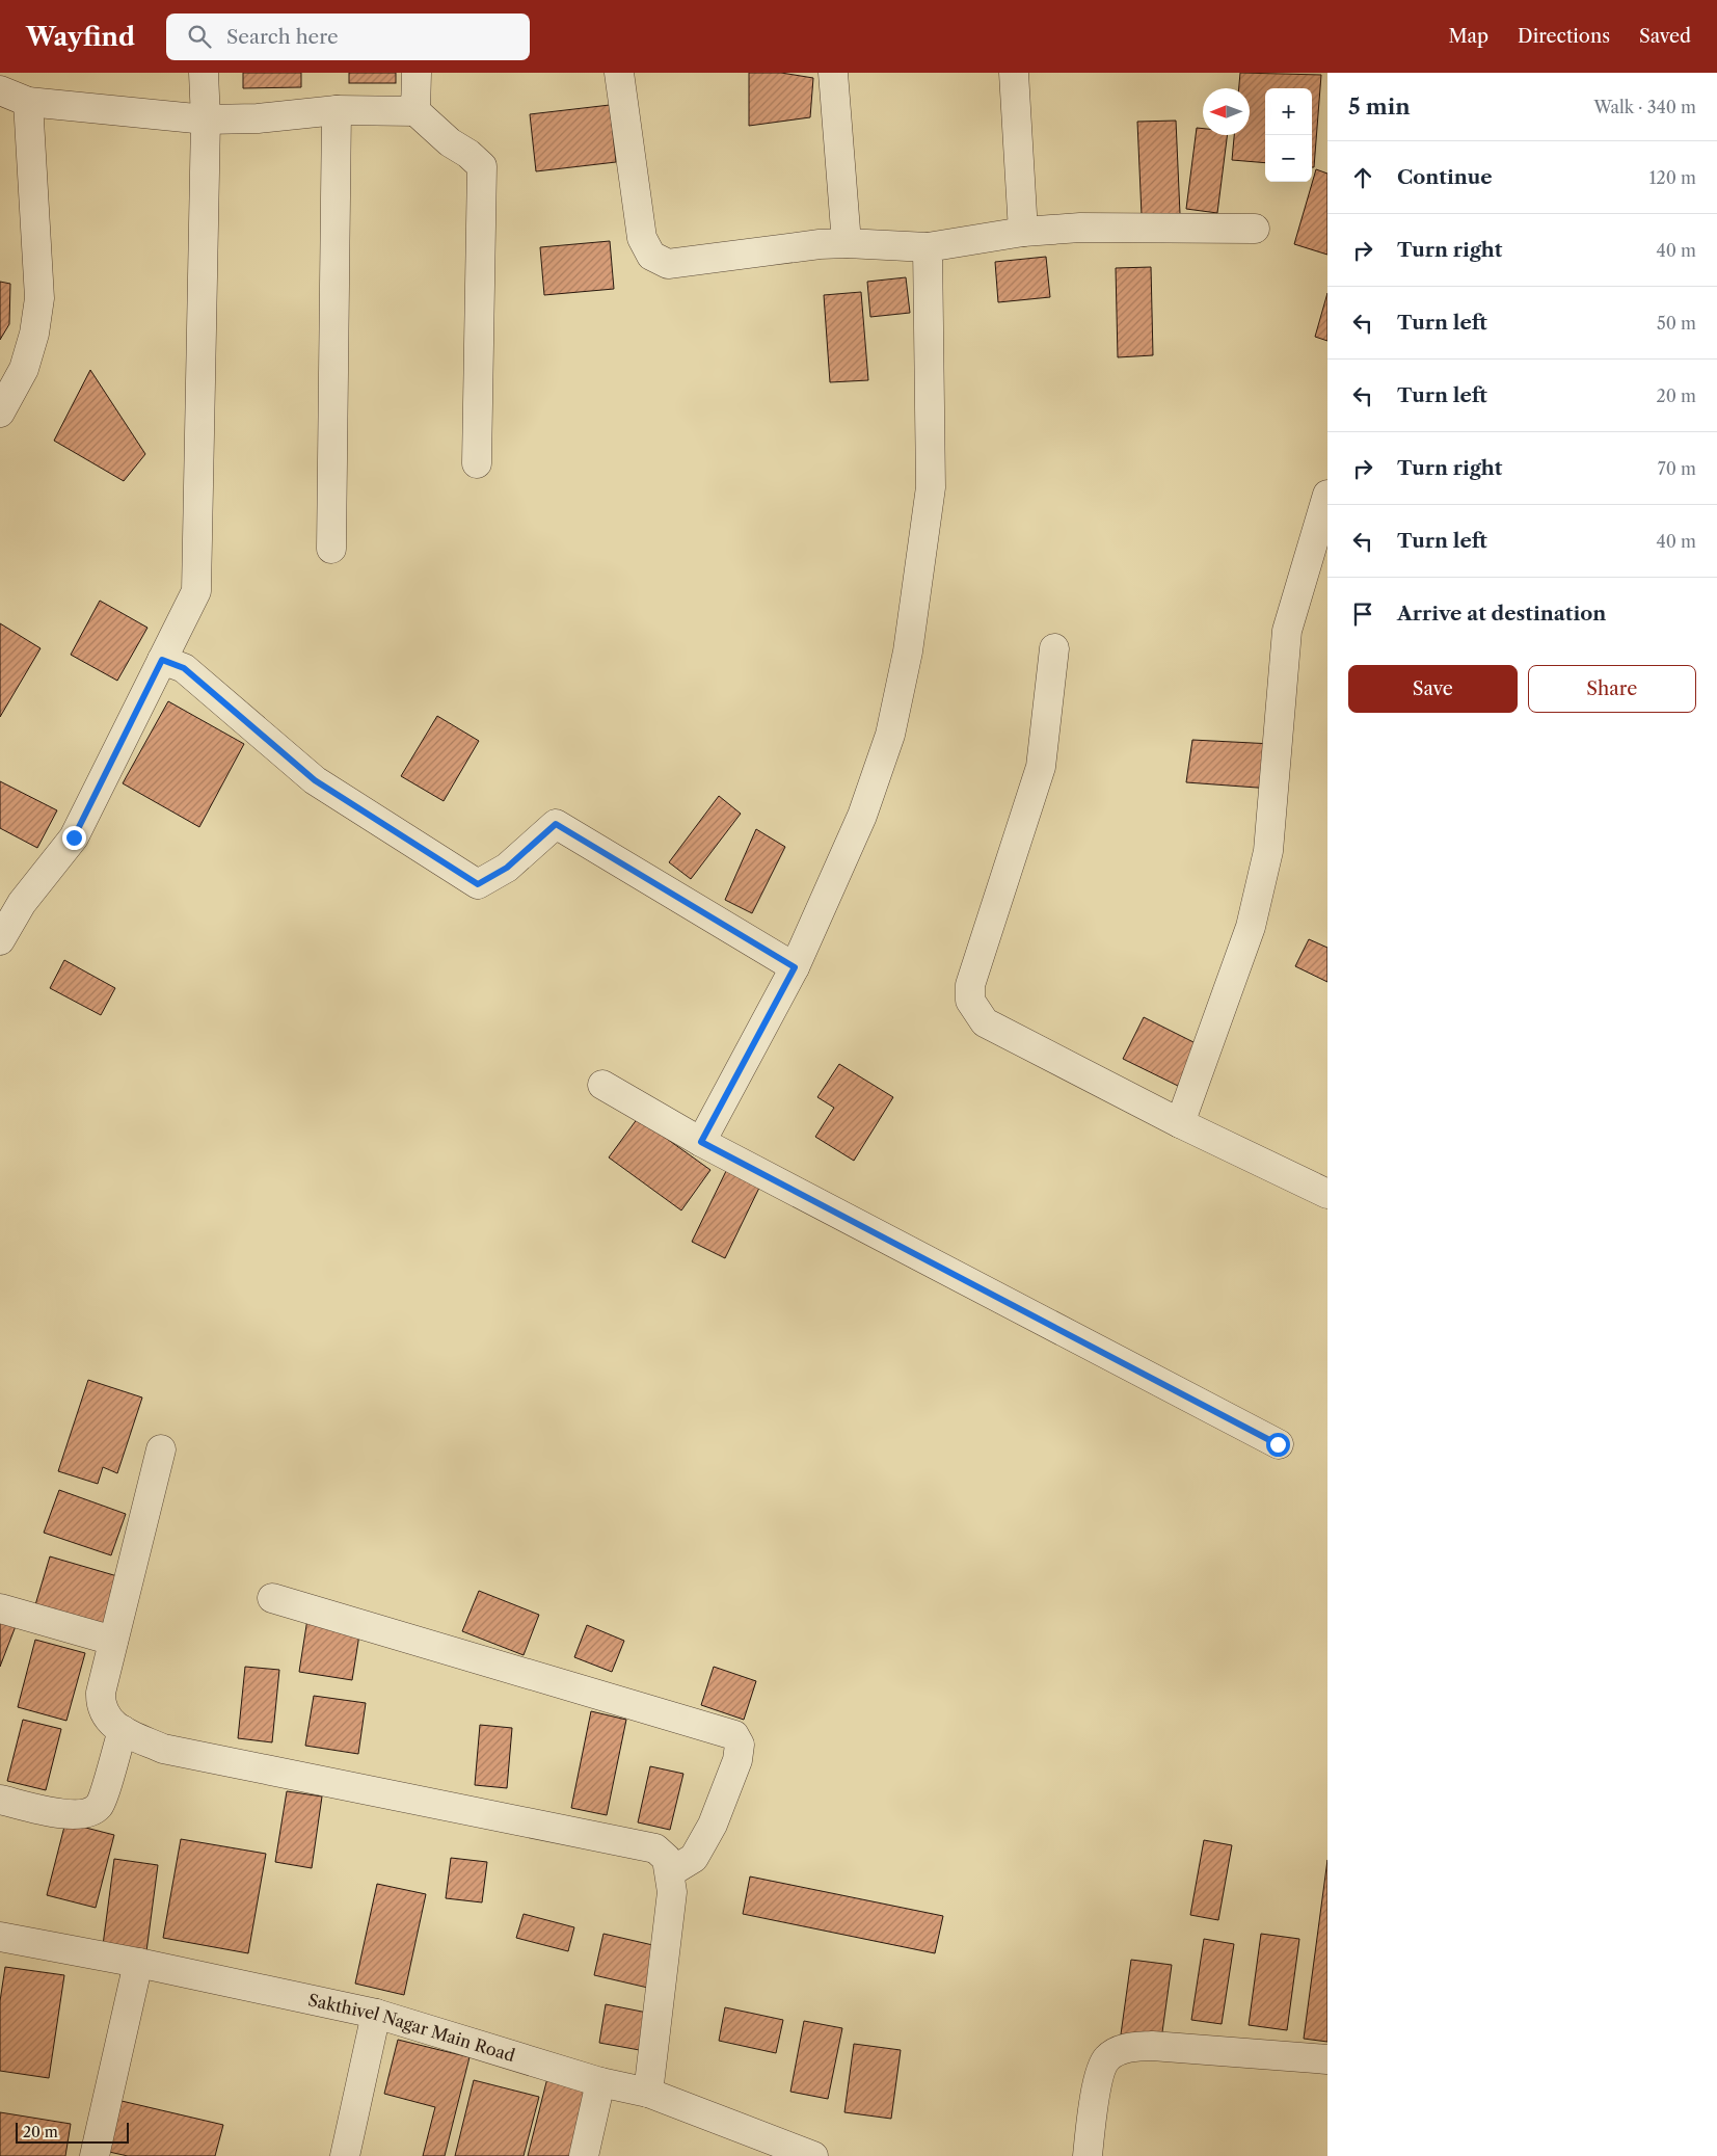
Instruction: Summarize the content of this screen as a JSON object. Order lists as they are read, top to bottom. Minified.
{"streets":{"street":["Sakthivel Nagar Main Road"]},"scale_bar":"20 m","north":"left","page":{"header":"Wayfind","search":"Search here","nav":["Map","Directions","Saved"],"heading":["5 min","Walk · 340 m"],"map_buttons":["+","−"],"list":[["Continue","120 m"],["Turn right","40 m"],["Turn left","50 m"],["Turn left","20 m"],["Turn right","70 m"],["Turn left","40 m"],"Arrive at destination"],"buttons":["Save","Share"],"scale":"20 m"}}
